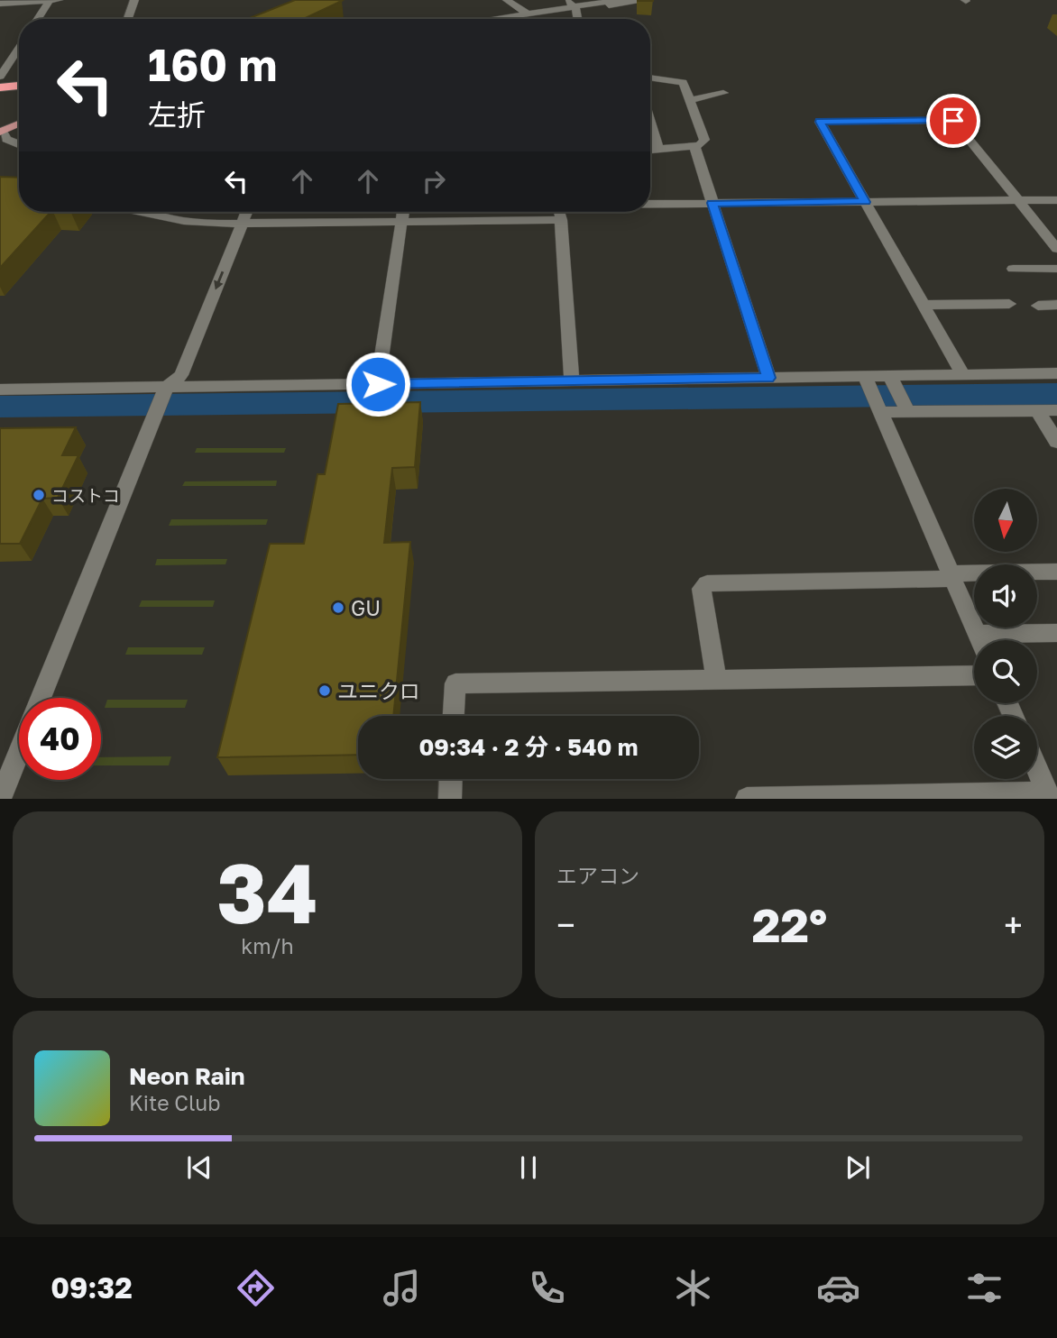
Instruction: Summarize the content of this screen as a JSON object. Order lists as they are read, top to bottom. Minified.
{"places":["コストコ","GU","ユニクロ"],"north":"bottom","page":{"turn":["160 m","左折"],"limit":"40","trip":"09:34 · 2 分 · 540 m","tile":[["34","km/h"],"エアコン"],"heat":["−","22°","+"],"song":["Neon Rain","Kite Club"],"tabs":"09:32"}}
